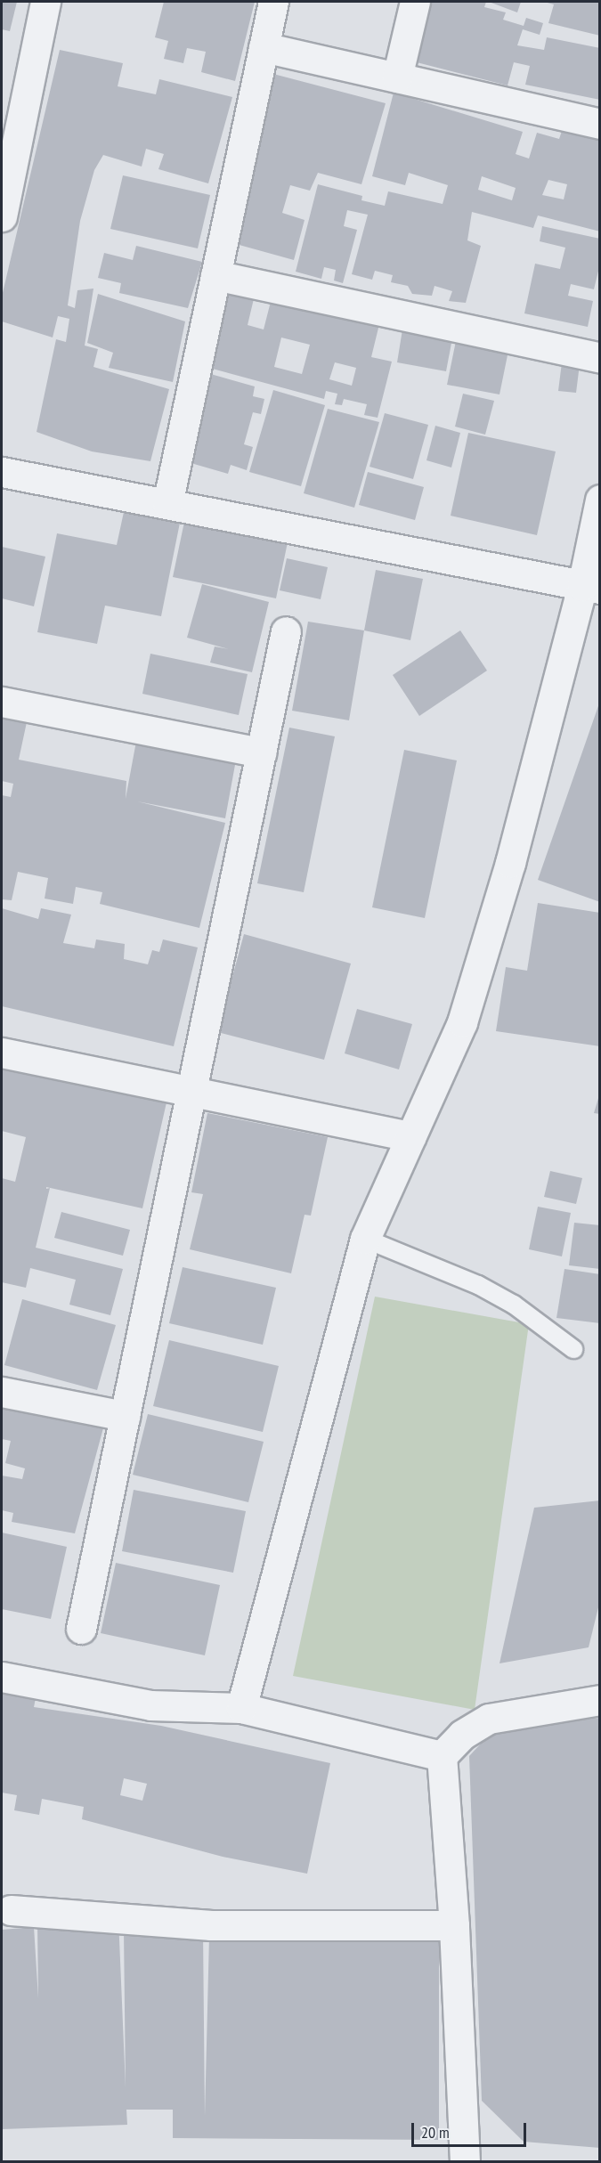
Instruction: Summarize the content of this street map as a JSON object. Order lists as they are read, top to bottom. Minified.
{"scale_bar":"20 m"}
